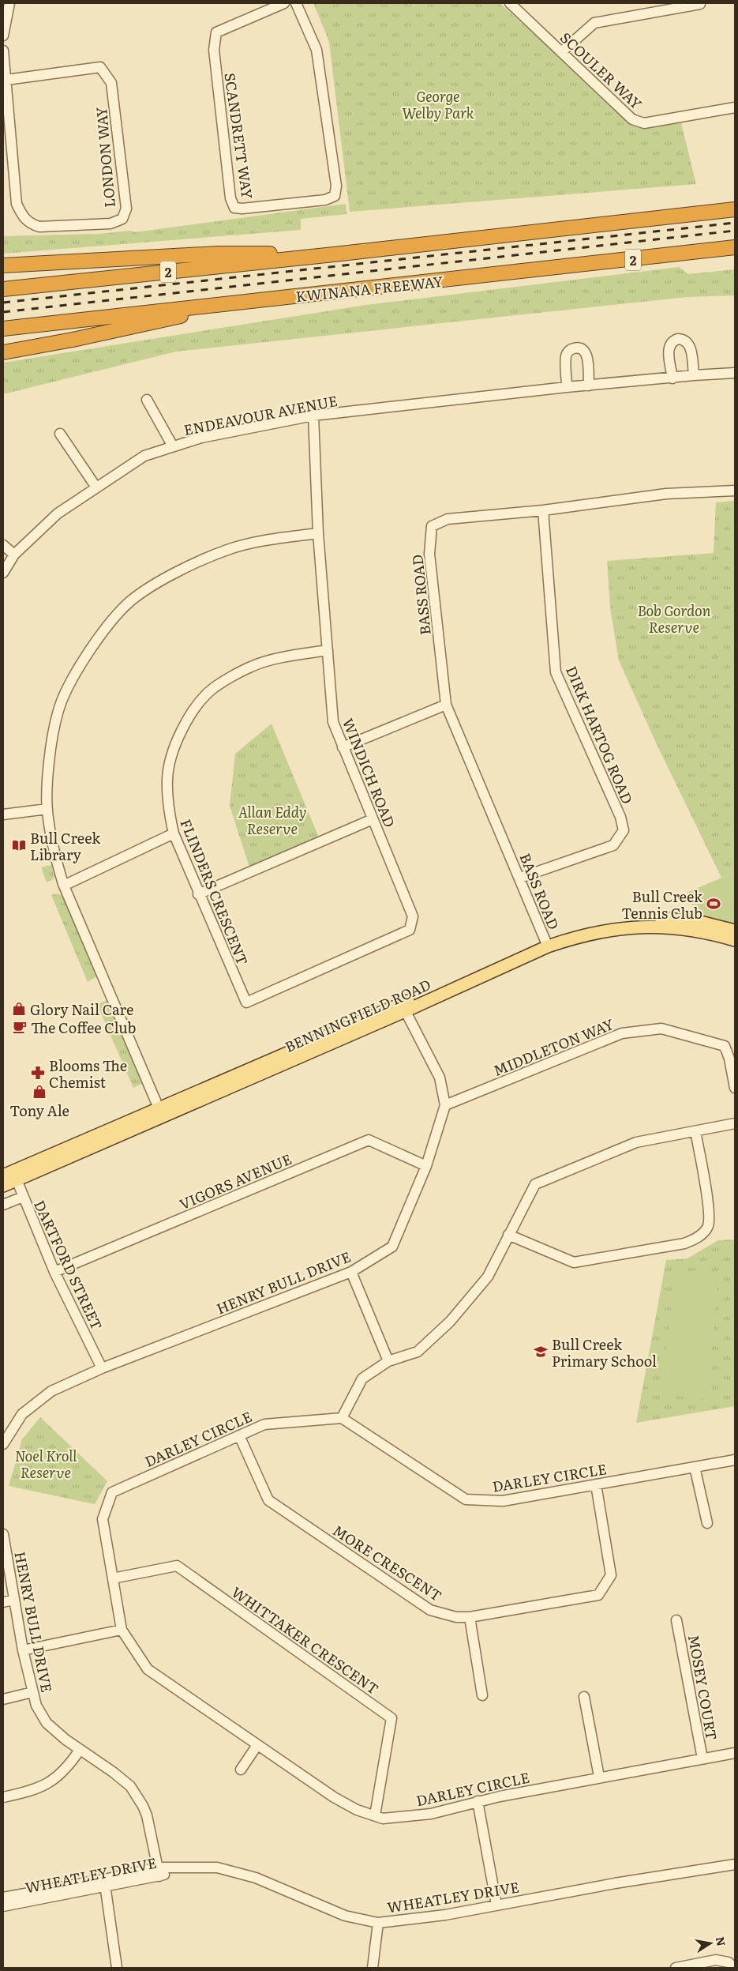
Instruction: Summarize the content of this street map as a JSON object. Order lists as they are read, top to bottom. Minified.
{"streets":{"highway":["2","KWINANA FREEWAY"],"main road":["BENNINGFIELD ROAD"],"street":["SCOULER WAY","SCANDRETT WAY","LONDON WAY","ENDEAVOUR AVENUE","BASS ROAD","DIRK HARTOG ROAD","WINDICH ROAD","FLINDERS CRESCENT","MIDDLETON WAY","VIGORS AVENUE","DARTFORD STREET","HENRY BULL DRIVE","DARLEY CIRCLE","MORE CRESCENT","WHITTAKER CRESCENT","MOSEY COURT","WHEATLEY DRIVE"]},"crossings":[["ENDEAVOUR AVENUE","WINDICH ROAD"],["BASS ROAD","DIRK HARTOG ROAD"],["BASS ROAD","BENNINGFIELD ROAD"],["WINDICH ROAD","FLINDERS CRESCENT"],["BENNINGFIELD ROAD","DARTFORD STREET"],["BENNINGFIELD ROAD","HENRY BULL DRIVE"],["MIDDLETON WAY","HENRY BULL DRIVE"],["VIGORS AVENUE","DARTFORD STREET"],["VIGORS AVENUE","HENRY BULL DRIVE"],["DARTFORD STREET","HENRY BULL DRIVE"],["HENRY BULL DRIVE","WHEATLEY DRIVE"],["DARLEY CIRCLE","MORE CRESCENT"],["DARLEY CIRCLE","WHITTAKER CRESCENT"],["DARLEY CIRCLE","MOSEY COURT"]],"parks":["George Welby Park","Bob Gordon Reserve","Allan Eddy Reserve","Noel Kroll Reserve"],"places":{"library":["Bull Creek Library"],"sports":["Bull Creek Tennis Club"],"shop":["Glory Nail Care","Tony Ale"],"cafe":["The Coffee Club"],"pharmacy":["Blooms The Chemist"],"school or university":["Bull Creek Primary School"]},"north":"right"}
